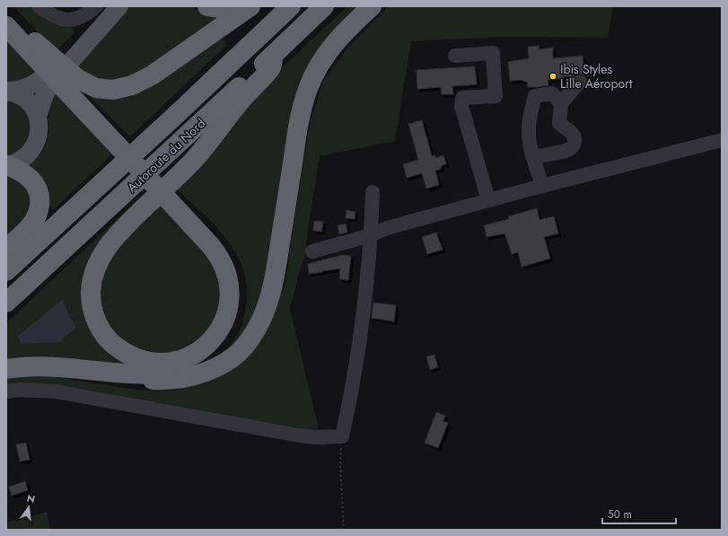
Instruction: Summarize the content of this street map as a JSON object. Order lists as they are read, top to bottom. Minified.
{"streets":{"highway":["Autoroute du Nord"]},"places":["Ibis Styles Lille Aéroport"],"scale_bar":"50 m","north":"top"}
